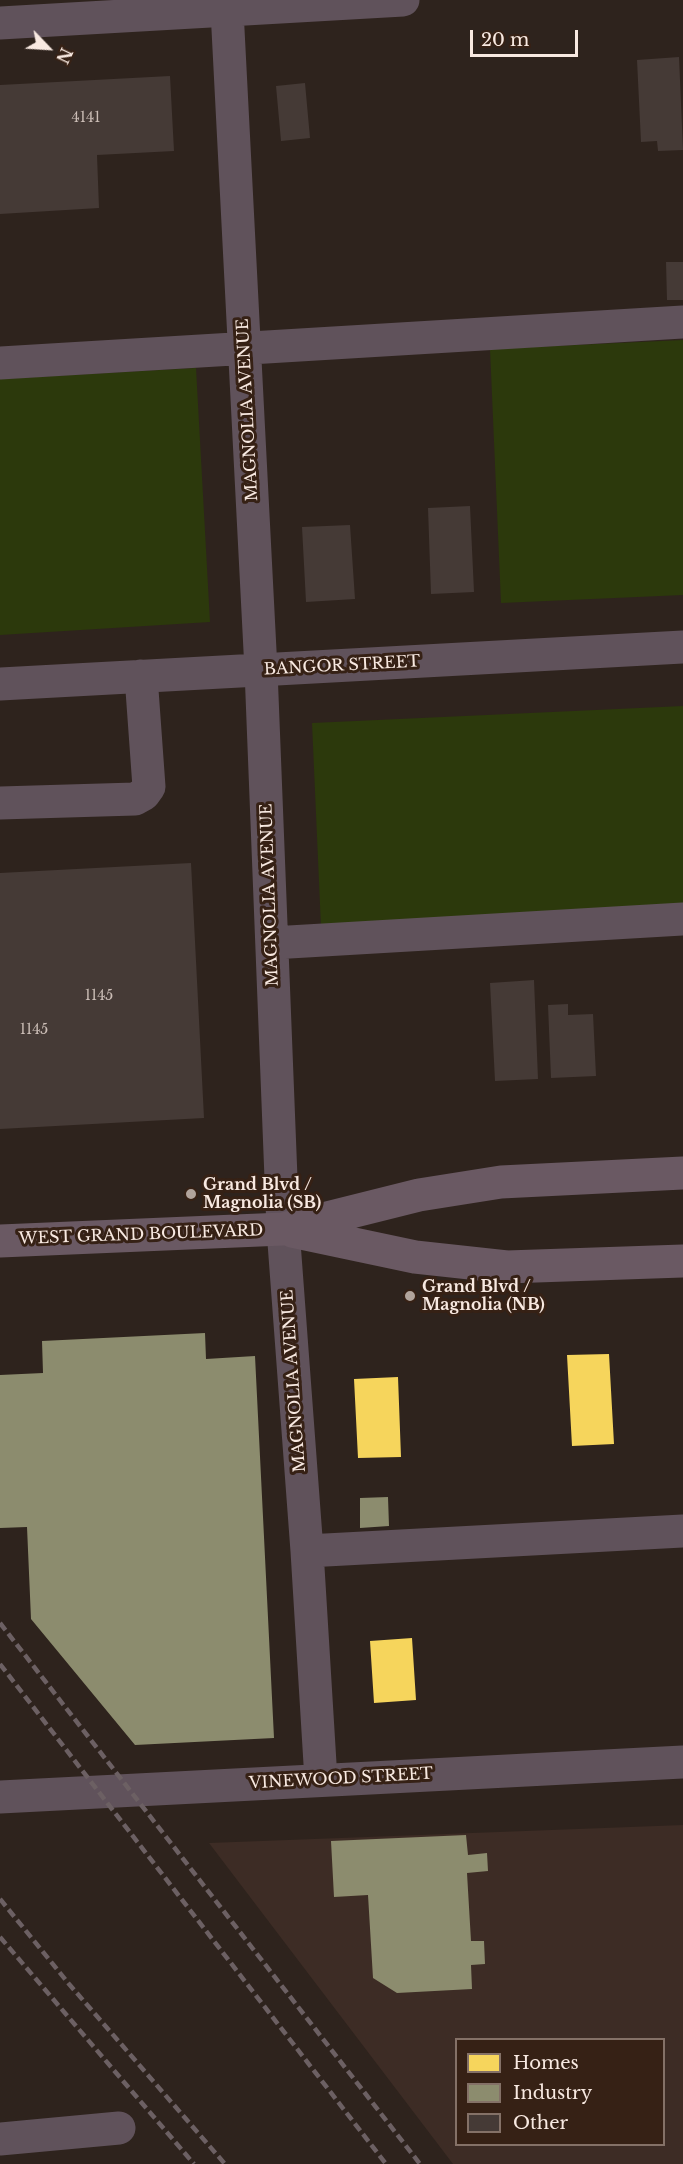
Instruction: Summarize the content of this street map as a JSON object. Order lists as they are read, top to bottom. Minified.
{"streets":{"main road":["WEST GRAND BOULEVARD"],"street":["MAGNOLIA AVENUE","BANGOR STREET","VINEWOOD STREET"]},"crossings":[["MAGNOLIA AVENUE","BANGOR STREET"],["MAGNOLIA AVENUE","WEST GRAND BOULEVARD"],["MAGNOLIA AVENUE","VINEWOOD STREET"]],"places":["Grand Blvd / Magnolia (SB)","Grand Blvd / Magnolia (NB)"],"house_numbers":["4141","1145","1145"],"legend":["Homes","Industry","Other"],"scale_bar":"20 m","north":"bottom right"}
